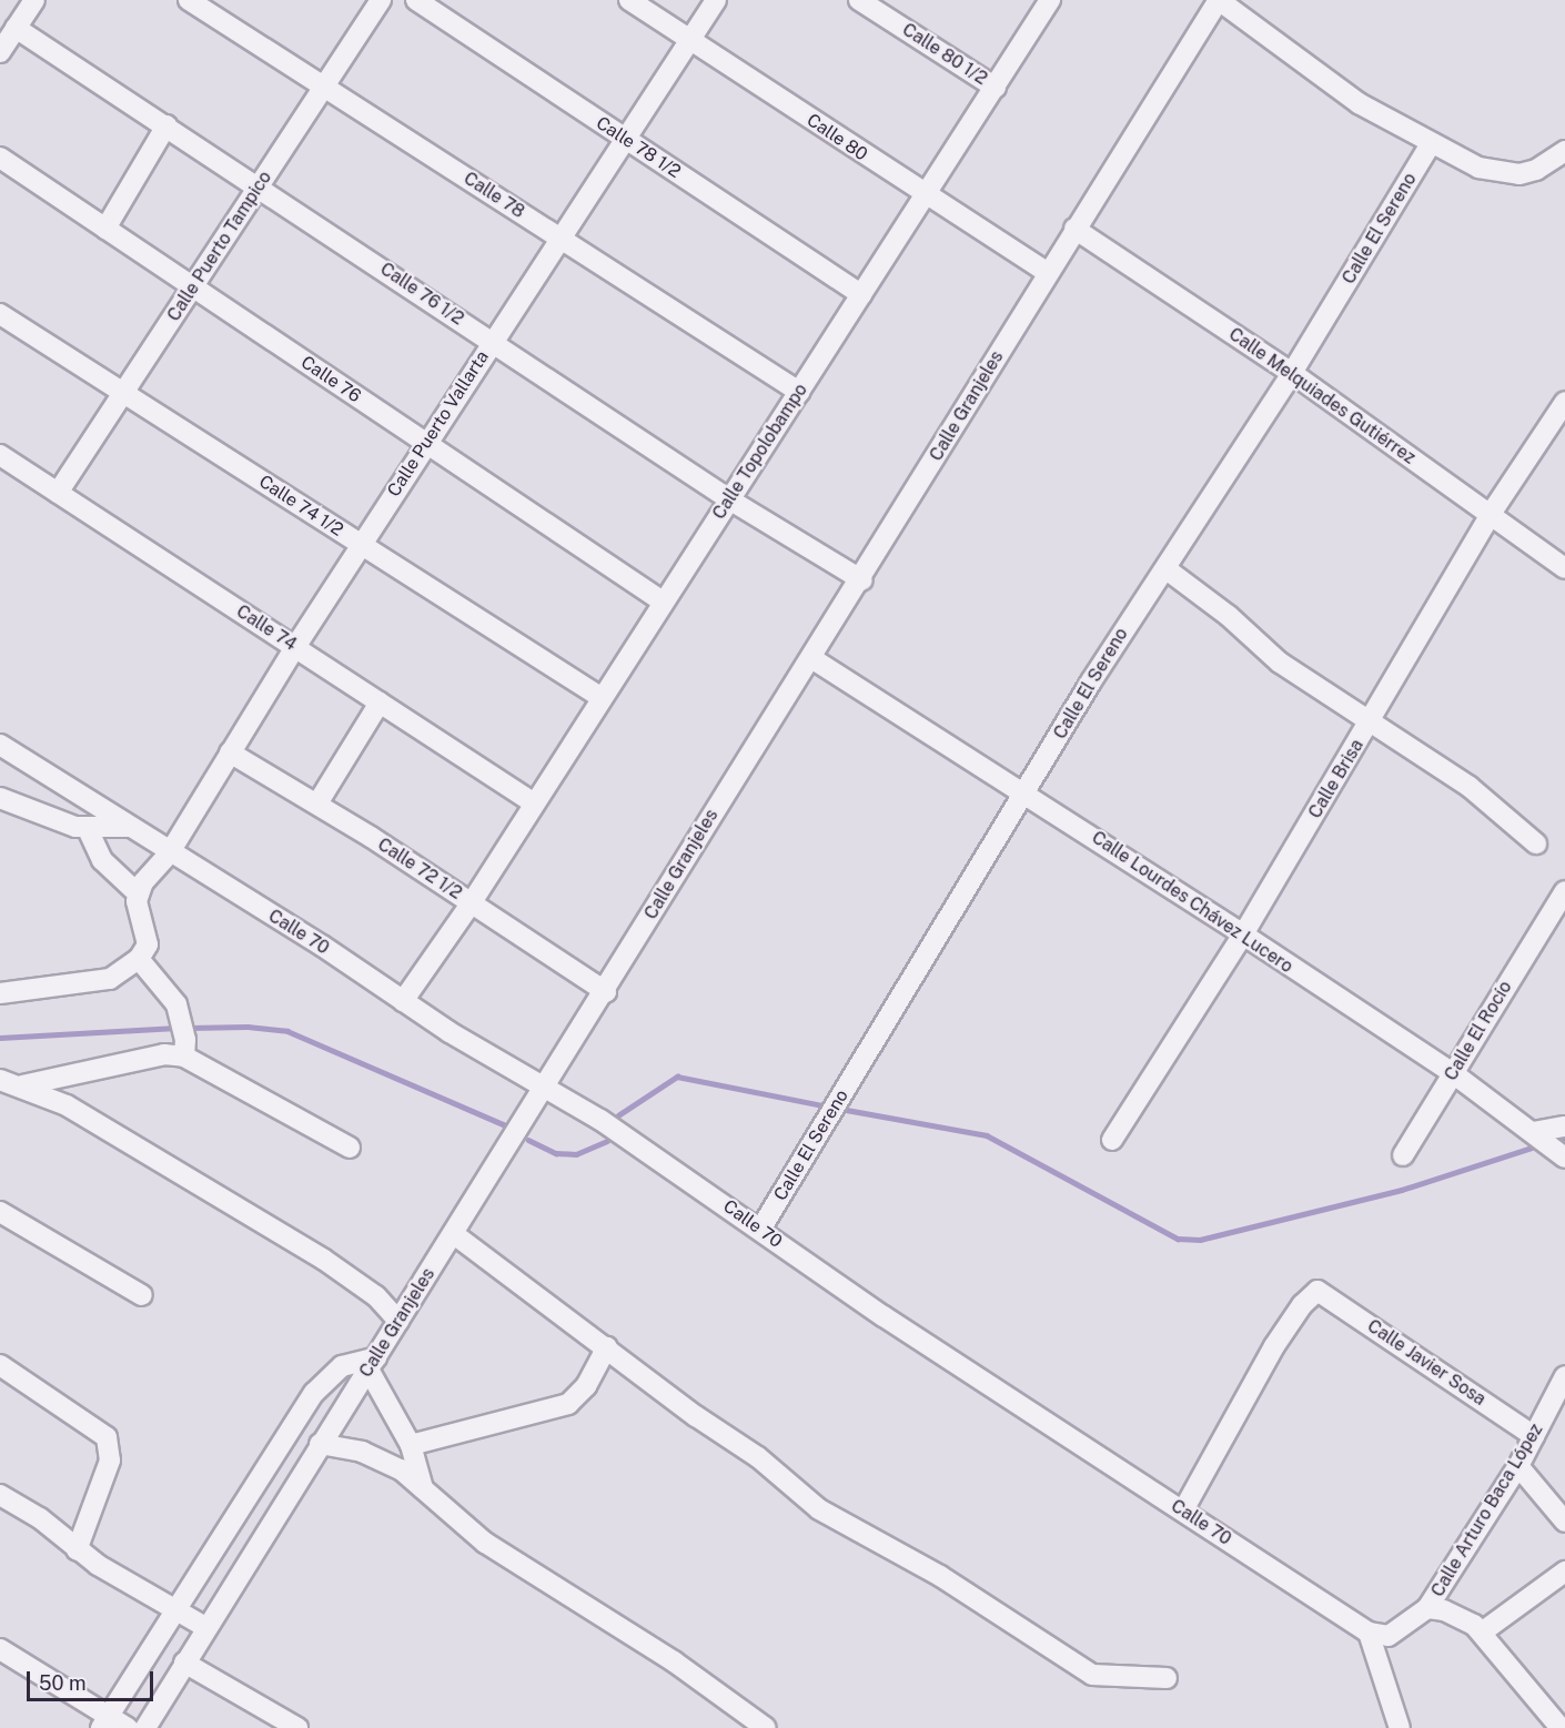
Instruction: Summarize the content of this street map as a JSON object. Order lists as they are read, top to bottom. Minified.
{"streets":{"street":["Calle 80 1/2","Calle 80","Calle 78 1/2","Calle 78","Calle El Sereno","Calle Puerto Tampico","Calle 76 1/2","Calle 76","Calle Melquiades Gutiérrez","Calle Granjeles","Calle Puerto Vallarta","Calle Topolobampo","Calle 74 1/2","Calle 74","Calle Brisa","Calle 72 1/2","Calle Lourdes Chávez Lucero","Calle 70","Calle El Rocío","Calle Javier Sosa","Calle Arturo Baca López"]},"crossings":[["Calle 80 1/2","Calle Topolobampo"],["Calle 80","Calle Granjeles"],["Calle 80","Calle Puerto Vallarta"],["Calle 80","Calle Topolobampo"],["Calle 78 1/2","Calle Puerto Vallarta"],["Calle 78 1/2","Calle Topolobampo"],["Calle 78","Calle Puerto Tampico"],["Calle 78","Calle Puerto Vallarta"],["Calle 78","Calle Topolobampo"],["Calle El Sereno","Calle Melquiades Gutiérrez"],["Calle El Sereno","Calle Lourdes Chávez Lucero"],["Calle El Sereno","Calle 70"],["Calle Puerto Tampico","Calle 76 1/2"],["Calle Puerto Tampico","Calle 76"],["Calle Puerto Tampico","Calle 74 1/2"],["Calle Puerto Tampico","Calle 74"],["Calle 76 1/2","Calle Granjeles"],["Calle 76 1/2","Calle Puerto Vallarta"],["Calle 76 1/2","Calle Topolobampo"],["Calle 76","Calle Puerto Vallarta"],["Calle 76","Calle Topolobampo"],["Calle Melquiades Gutiérrez","Calle Granjeles"],["Calle Melquiades Gutiérrez","Calle Brisa"],["Calle Granjeles","Calle 72 1/2"],["Calle Granjeles","Calle Lourdes Chávez Lucero"],["Calle Granjeles","Calle 70"],["Calle Puerto Vallarta","Calle 74 1/2"],["Calle Puerto Vallarta","Calle 74"],["Calle Puerto Vallarta","Calle 72 1/2"],["Calle Puerto Vallarta","Calle 70"],["Calle Topolobampo","Calle 74 1/2"],["Calle Topolobampo","Calle 74"],["Calle Topolobampo","Calle 72 1/2"],["Calle Topolobampo","Calle 70"],["Calle Brisa","Calle Lourdes Chávez Lucero"],["Calle Lourdes Chávez Lucero","Calle El Rocío"],["Calle 70","Calle Javier Sosa"],["Calle Javier Sosa","Calle Arturo Baca López"]],"scale_bar":"50 m"}
